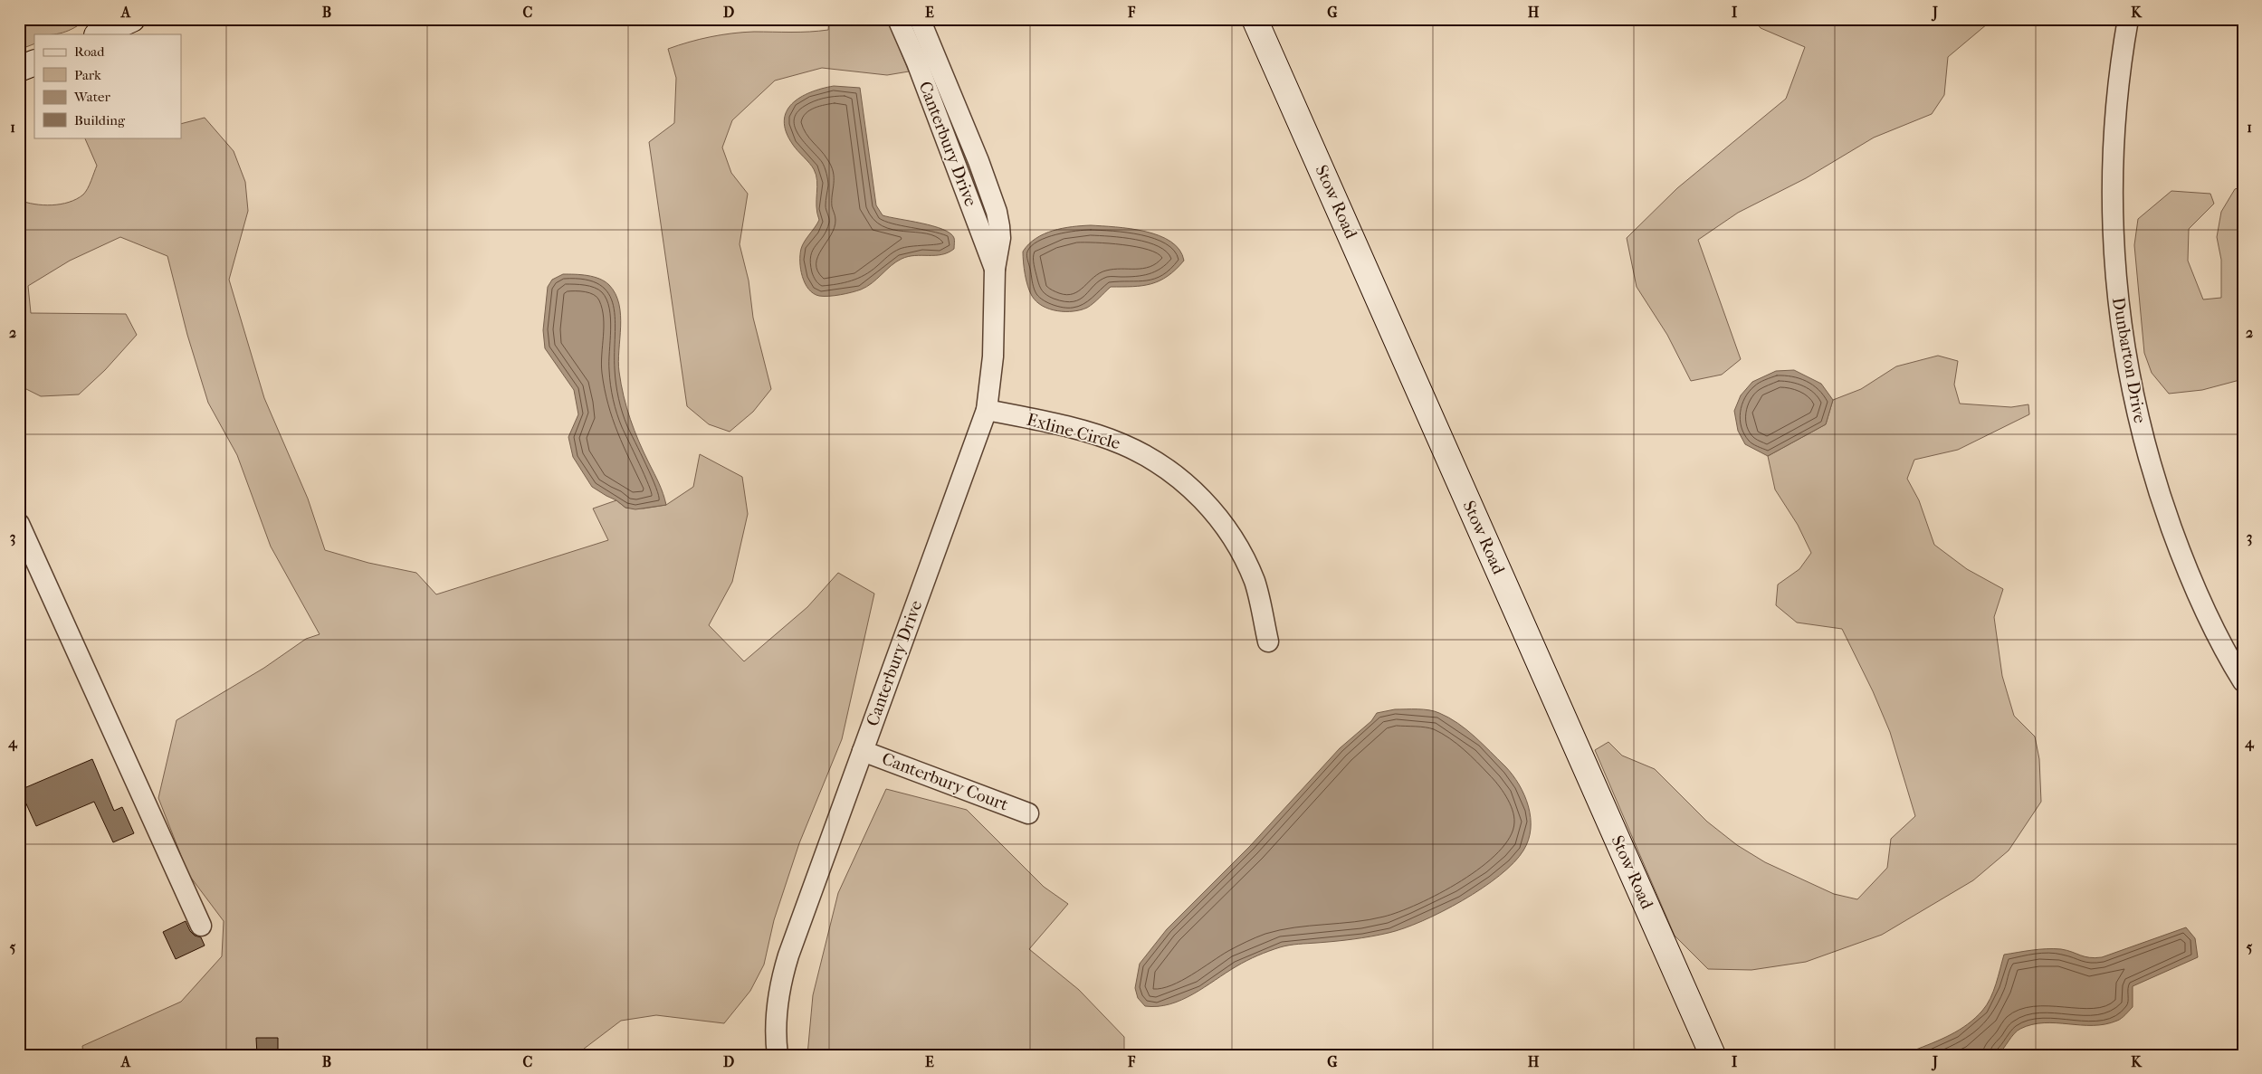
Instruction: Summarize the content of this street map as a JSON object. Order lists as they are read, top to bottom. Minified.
{"streets":{"street":["Canterbury Drive","Stow Road","Dunbarton Drive","Exline Circle","Canterbury Court"]},"crossings":[["Canterbury Drive","Exline Circle"],["Canterbury Drive","Canterbury Court"]],"legend":["Road","Park","Water","Building"],"grid":{"columns":["A","B","C","D","E","F","G","H","I","J","K"],"rows":["1","2","3","4","5"]}}
